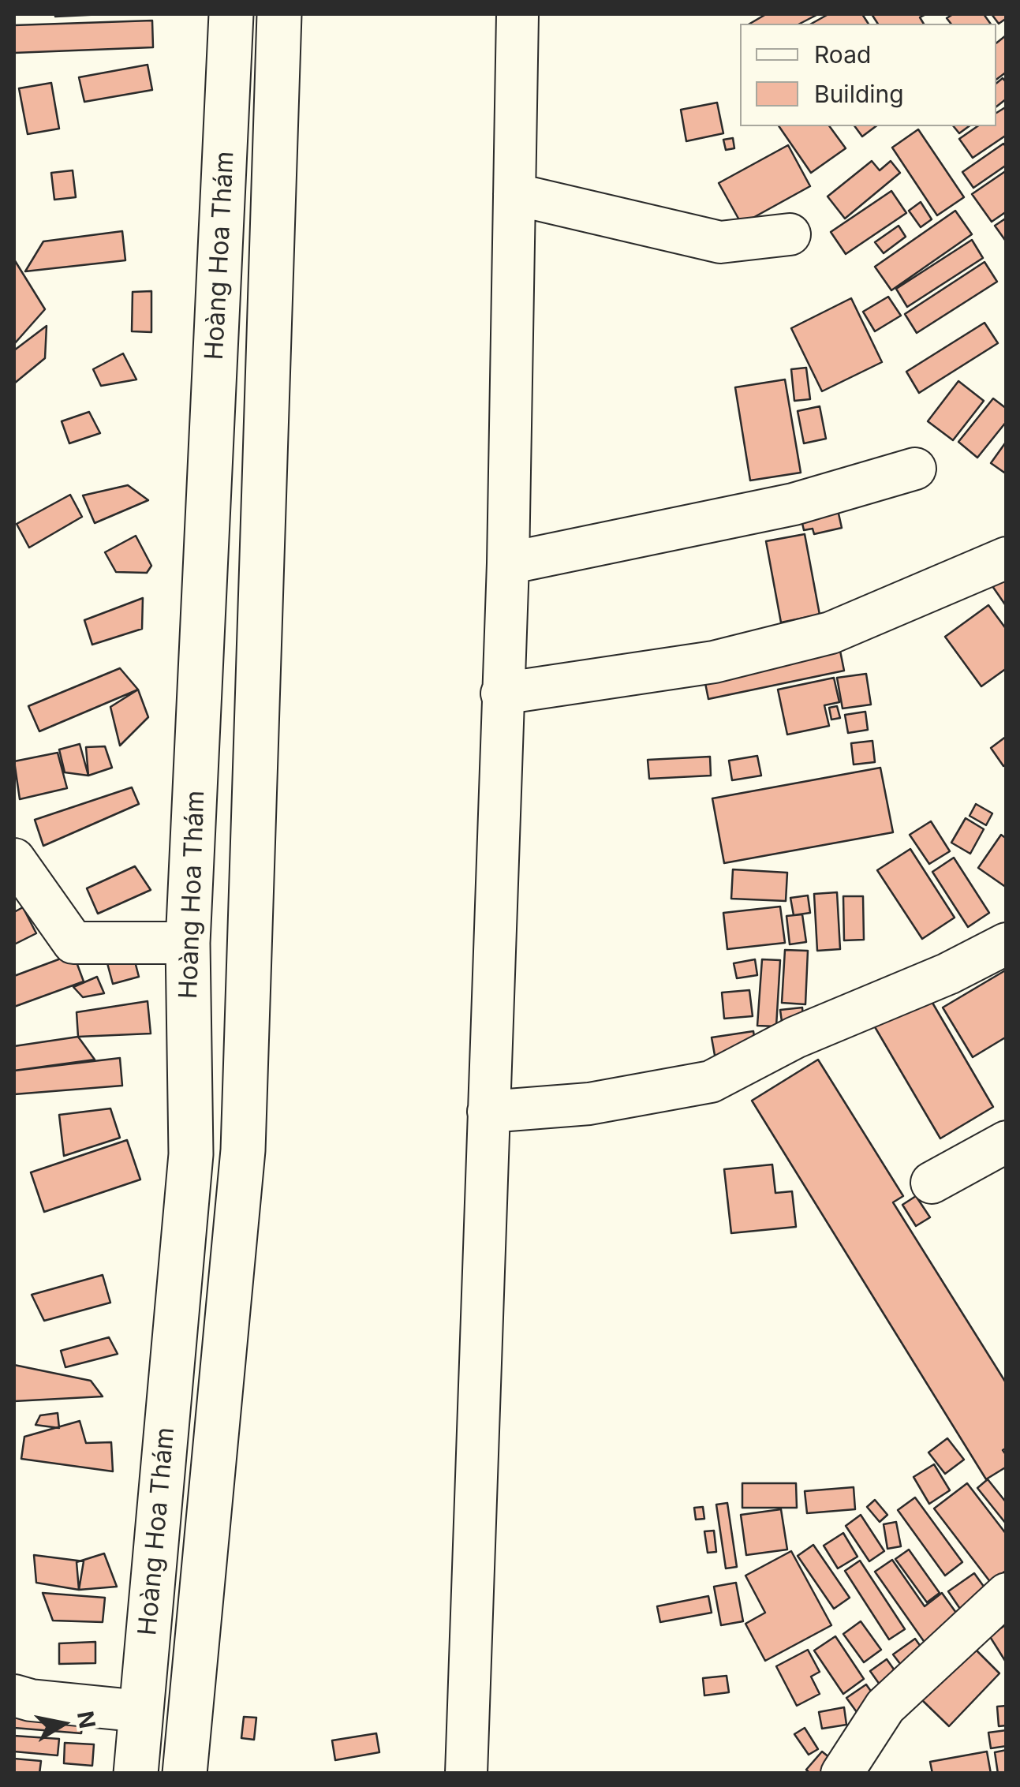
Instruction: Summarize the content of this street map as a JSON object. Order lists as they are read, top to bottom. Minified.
{"streets":{"main road":["Hoàng Hoa Thám"]},"legend":["Road","Building"],"north":"right"}
